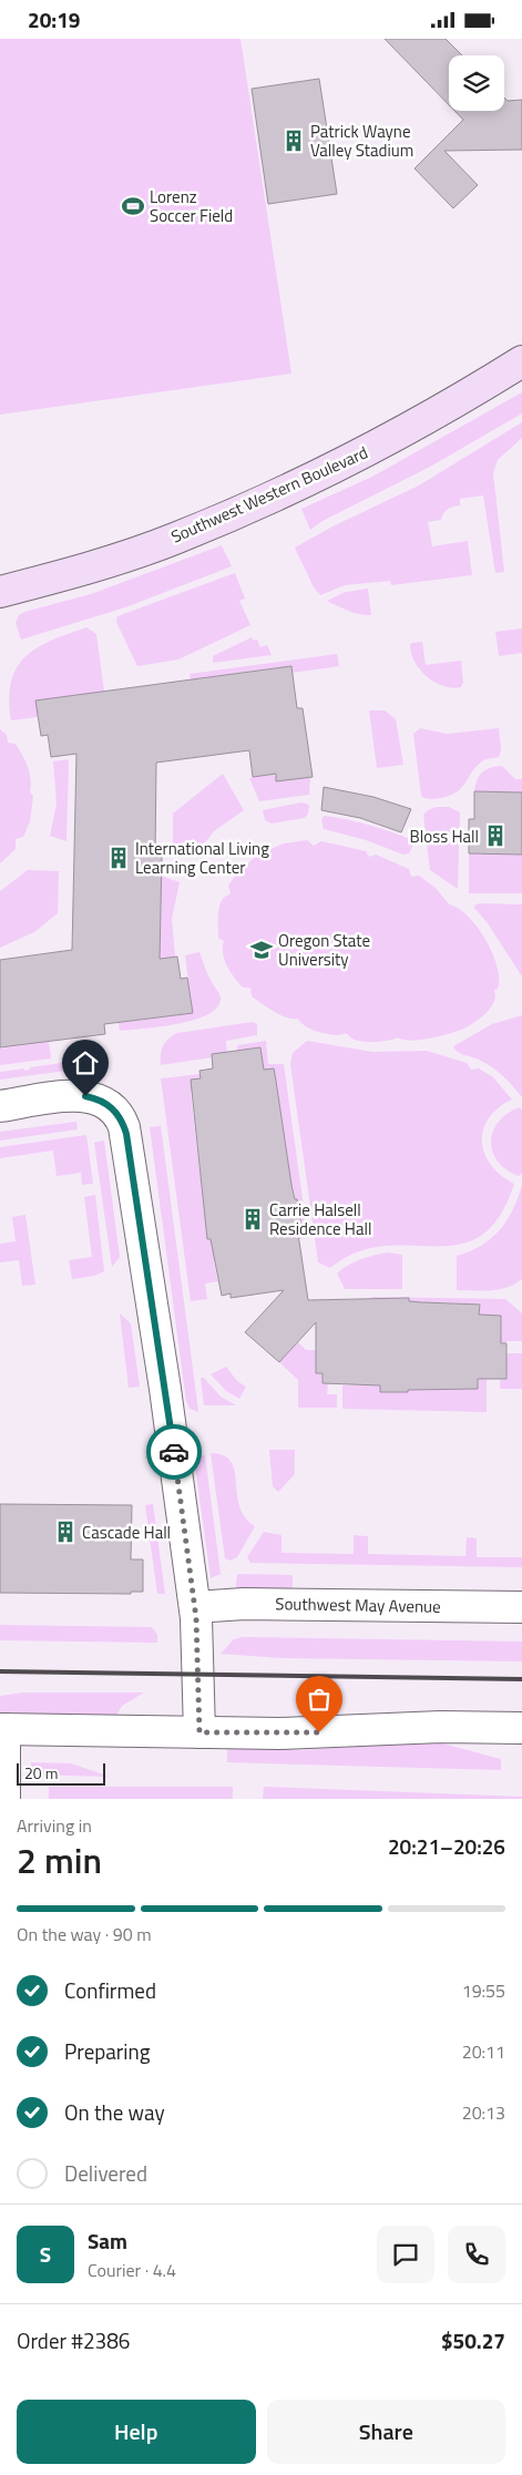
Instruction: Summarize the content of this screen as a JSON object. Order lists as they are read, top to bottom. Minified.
{"streets":{"main road":["Southwest Western Boulevard"],"street":["Southwest May Avenue"]},"places":{"building":["Patrick Wayne Valley Stadium","Bloss Hall","International Living Learning Center","Carrie Halsell Residence Hall","Cascade Hall"],"sports":["Lorenz Soccer Field"],"school or university":["Oregon State University"]},"scale_bar":"20 m","page":{"status":"20:19","scale":"20 m","heading":["2 min","Arriving in","20:21–20:26"],"panel":["Sam","Courier · 4.4","Order #2386","$50.27"],"bar":"On the way · 90 m","list":[["Confirmed","19:55"],["Preparing","20:11"],["On the way","20:13"],"Delivered"],"round":"S","buttons":["Help","Share"]}}
